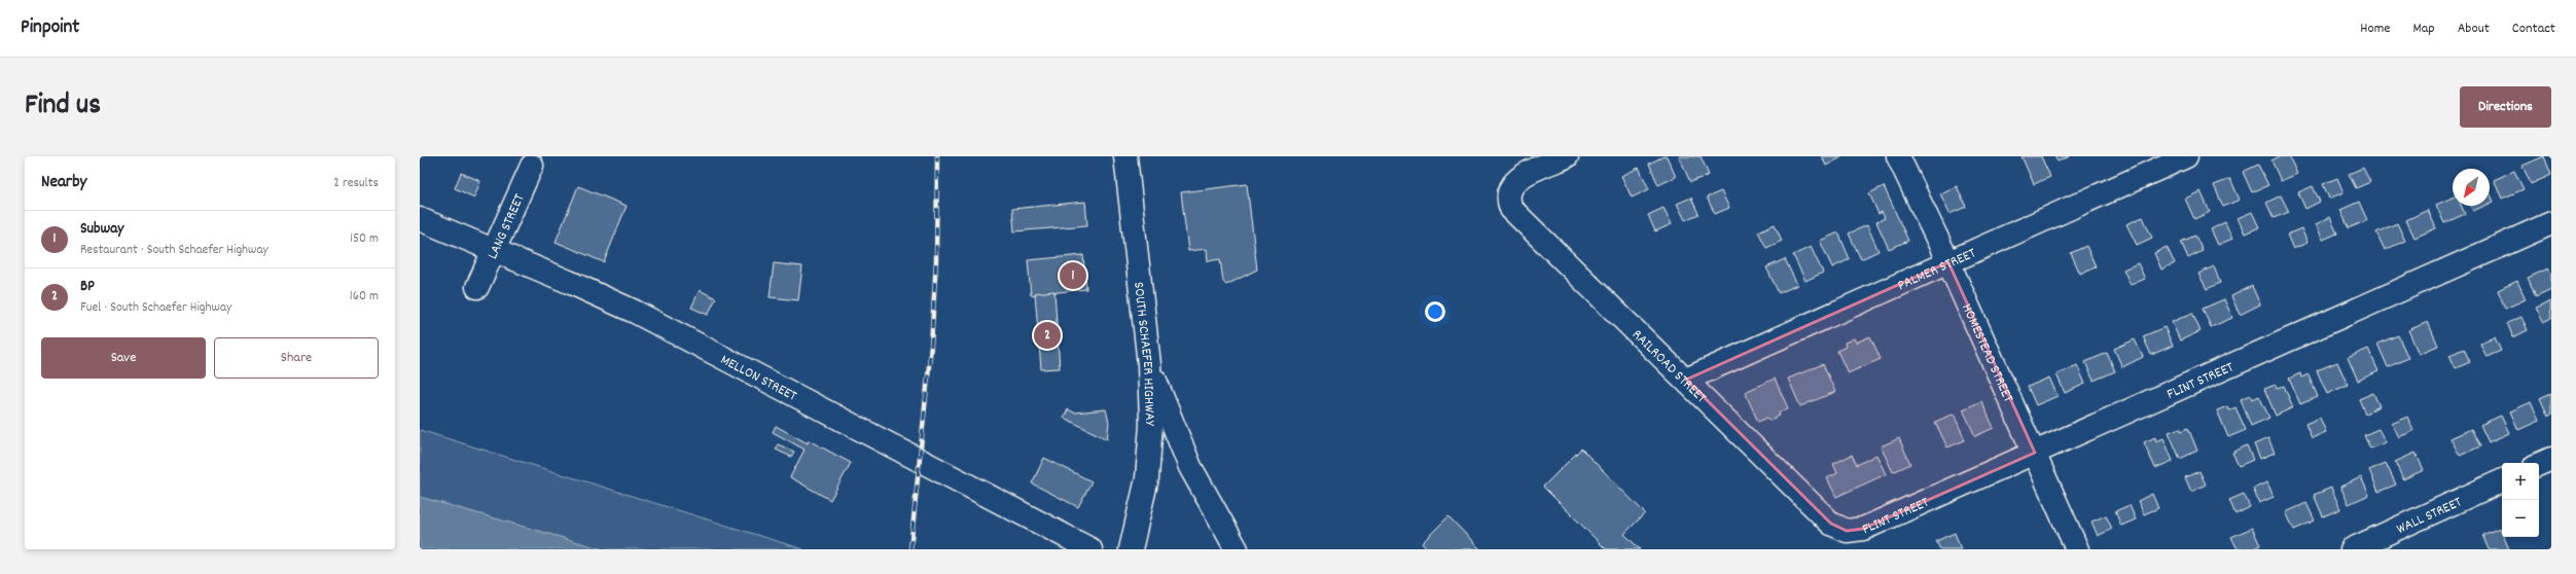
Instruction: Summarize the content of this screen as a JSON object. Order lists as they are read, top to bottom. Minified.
{"streets":{"street":["LANG STREET","PALMER STREET","HOMESTEAD STREET","SOUTH SCHAEFER HIGHWAY","RAILROAD STREET","MELLON STREET","FLINT STREET","WALL STREET"]},"crossings":[["LANG STREET","MELLON STREET"],["PALMER STREET","HOMESTEAD STREET"],["PALMER STREET","RAILROAD STREET"],["HOMESTEAD STREET","FLINT STREET"],["RAILROAD STREET","FLINT STREET"]],"north":"bottom left","page":{"header":"Pinpoint","nav":["Home","Map","About","Contact"],"title":"Find us","buttons":["Directions",["Save","Share"]],"heading":["Nearby","2 results"],"list":[{"mark":"1","name":"Subway","note":"Restaurant · South Schaefer Highway","value":"150 m"},{"mark":"2","name":"BP","note":"Fuel · South Schaefer Highway","value":"160 m"}],"pins":["1","2"],"map_buttons":["+","−"]}}
